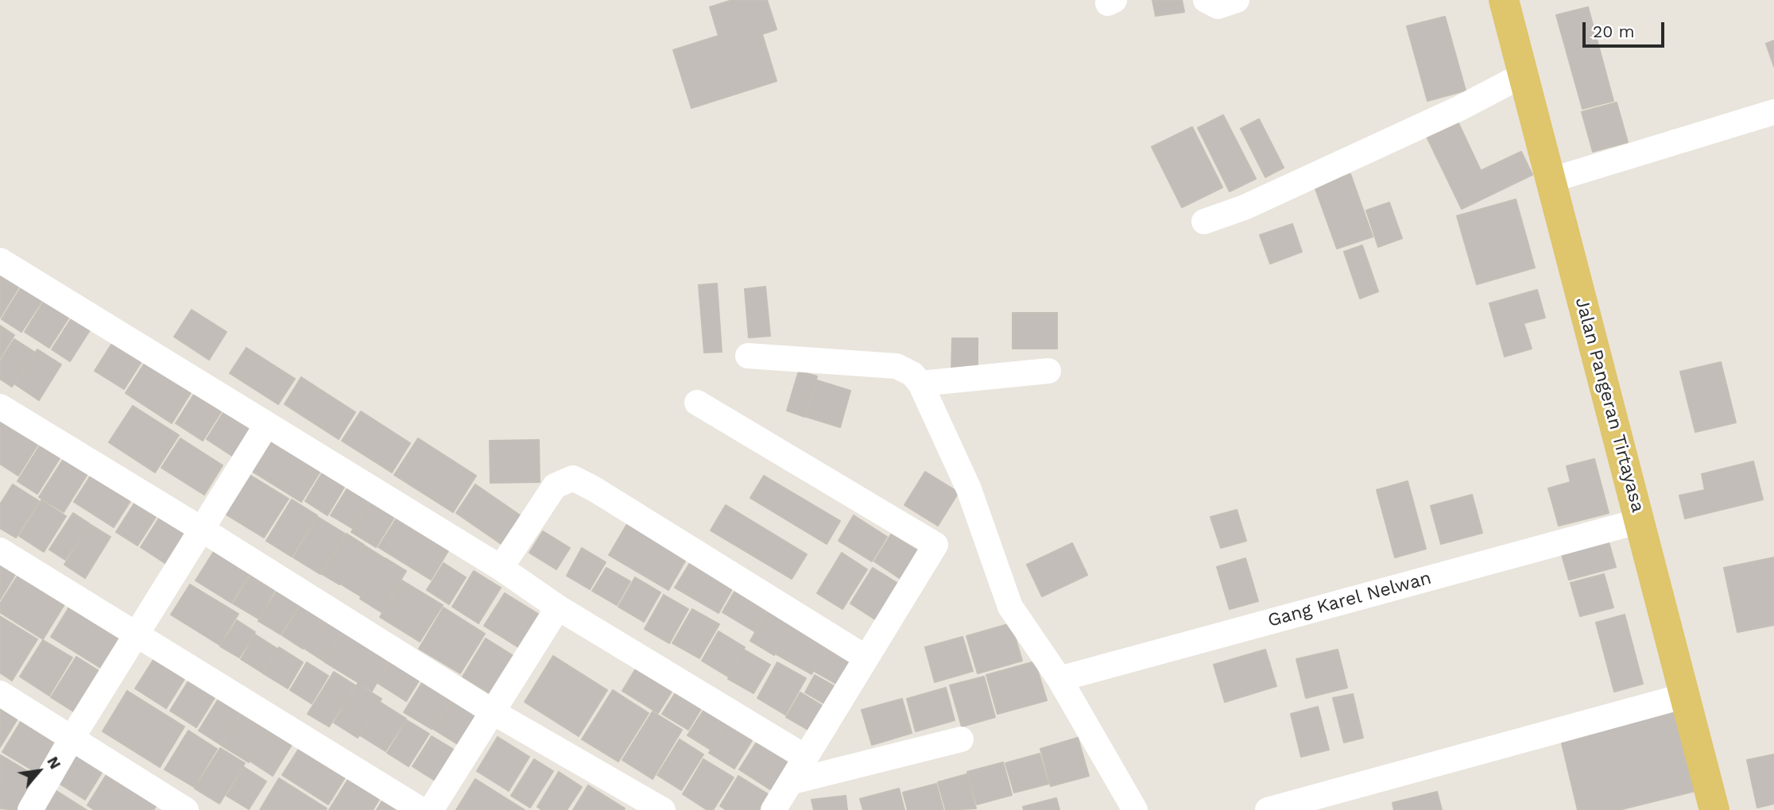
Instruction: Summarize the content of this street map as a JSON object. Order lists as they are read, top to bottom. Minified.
{"streets":{"main road":["Jalan Pangeran Tirtayasa"],"street":["Gang Karel Nelwan"]},"crossings":[["Jalan Pangeran Tirtayasa","Gang Karel Nelwan"]],"scale_bar":"20 m","north":"top right"}
